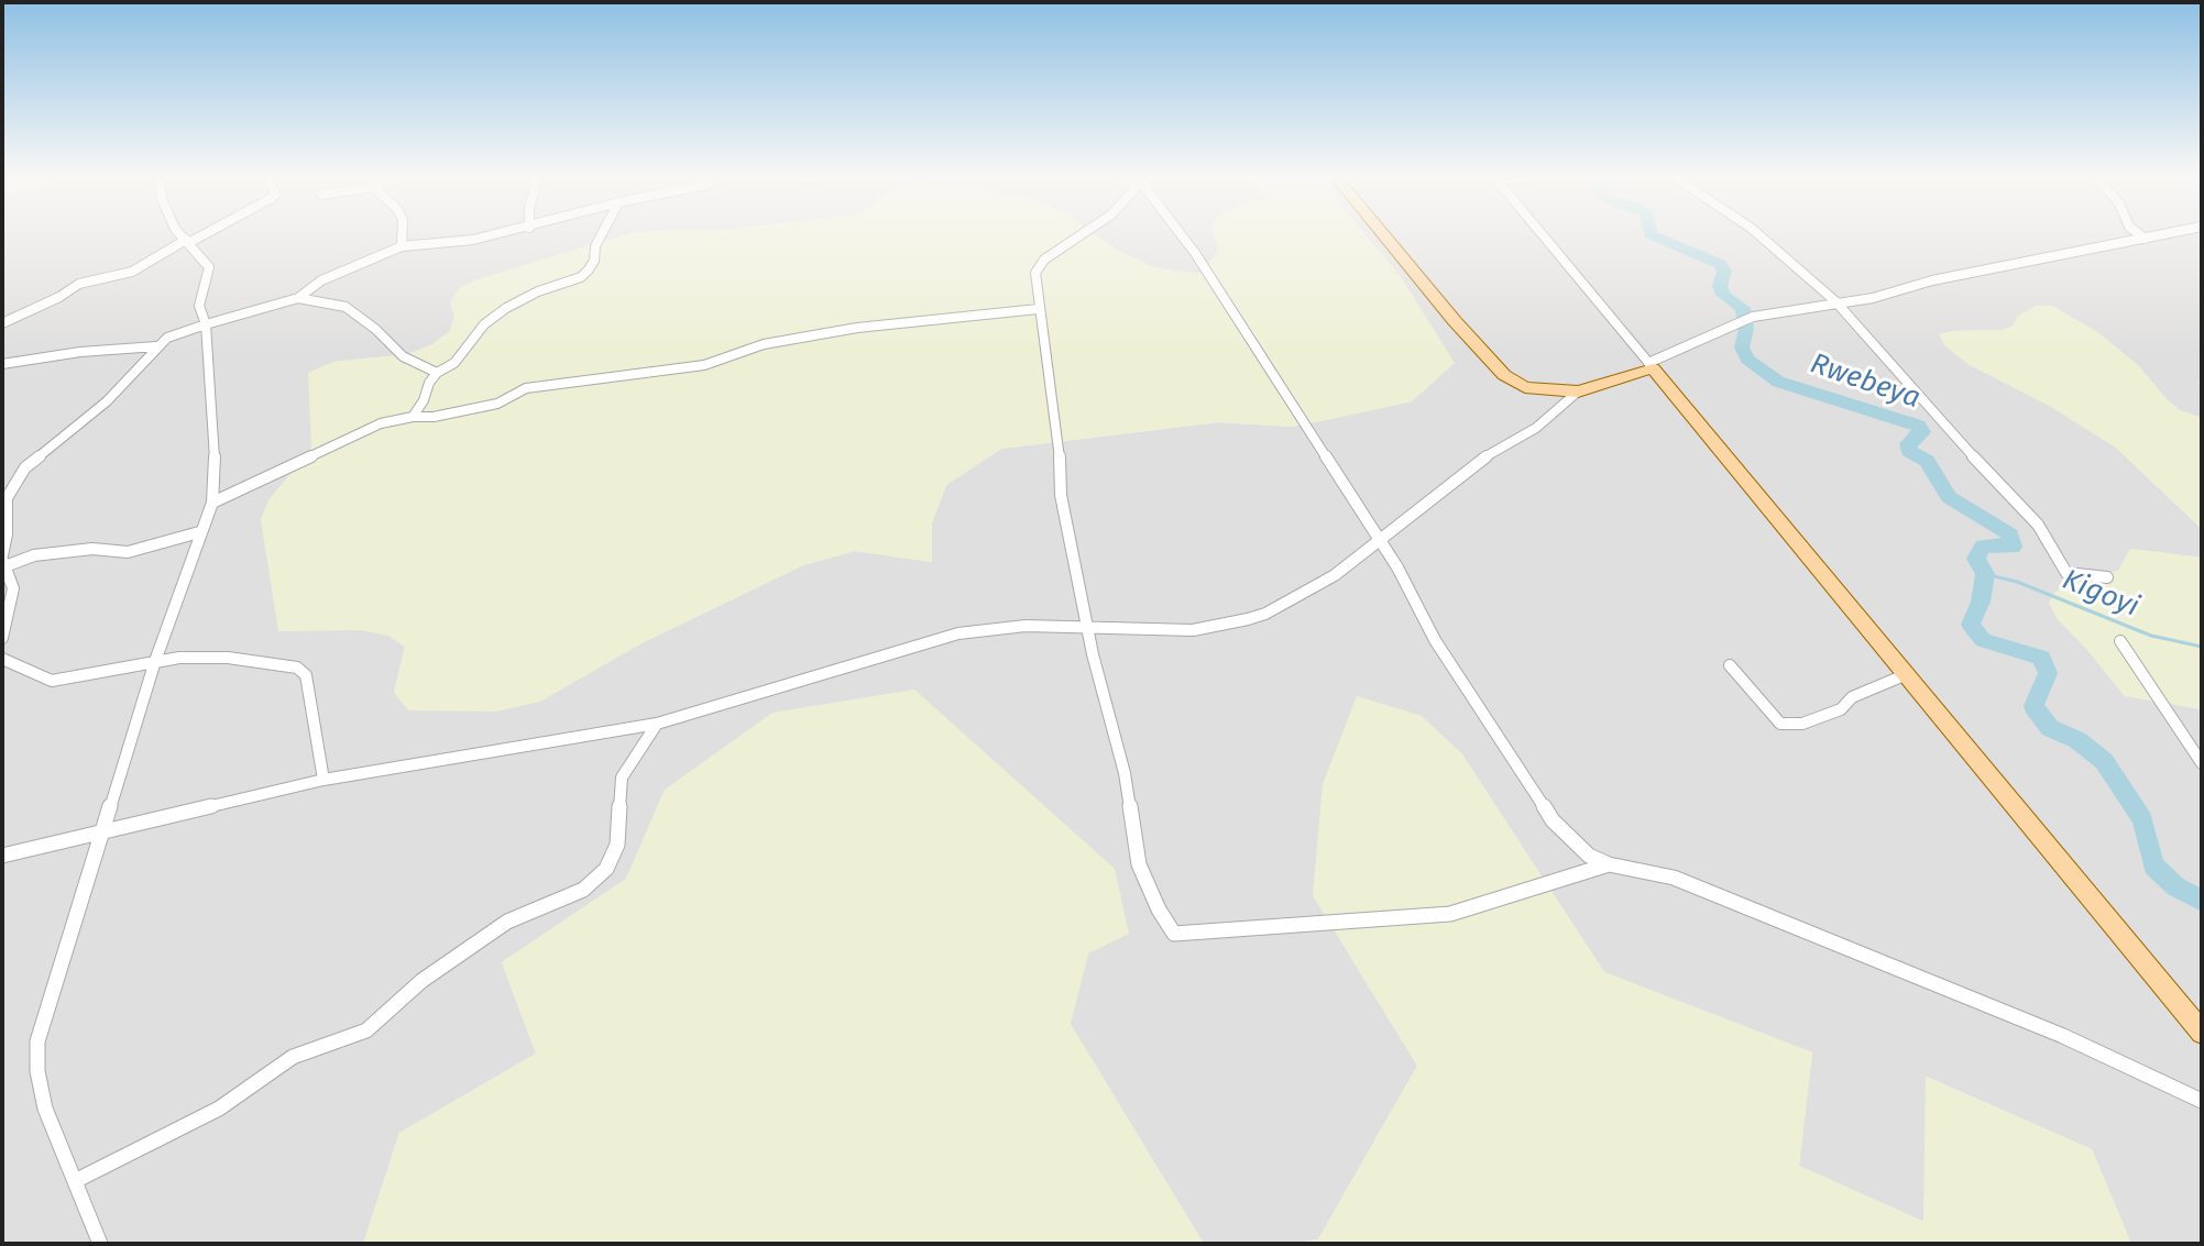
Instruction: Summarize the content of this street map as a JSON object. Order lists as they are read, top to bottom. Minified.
{"water":["Rwebeya","Kigoyi"]}
